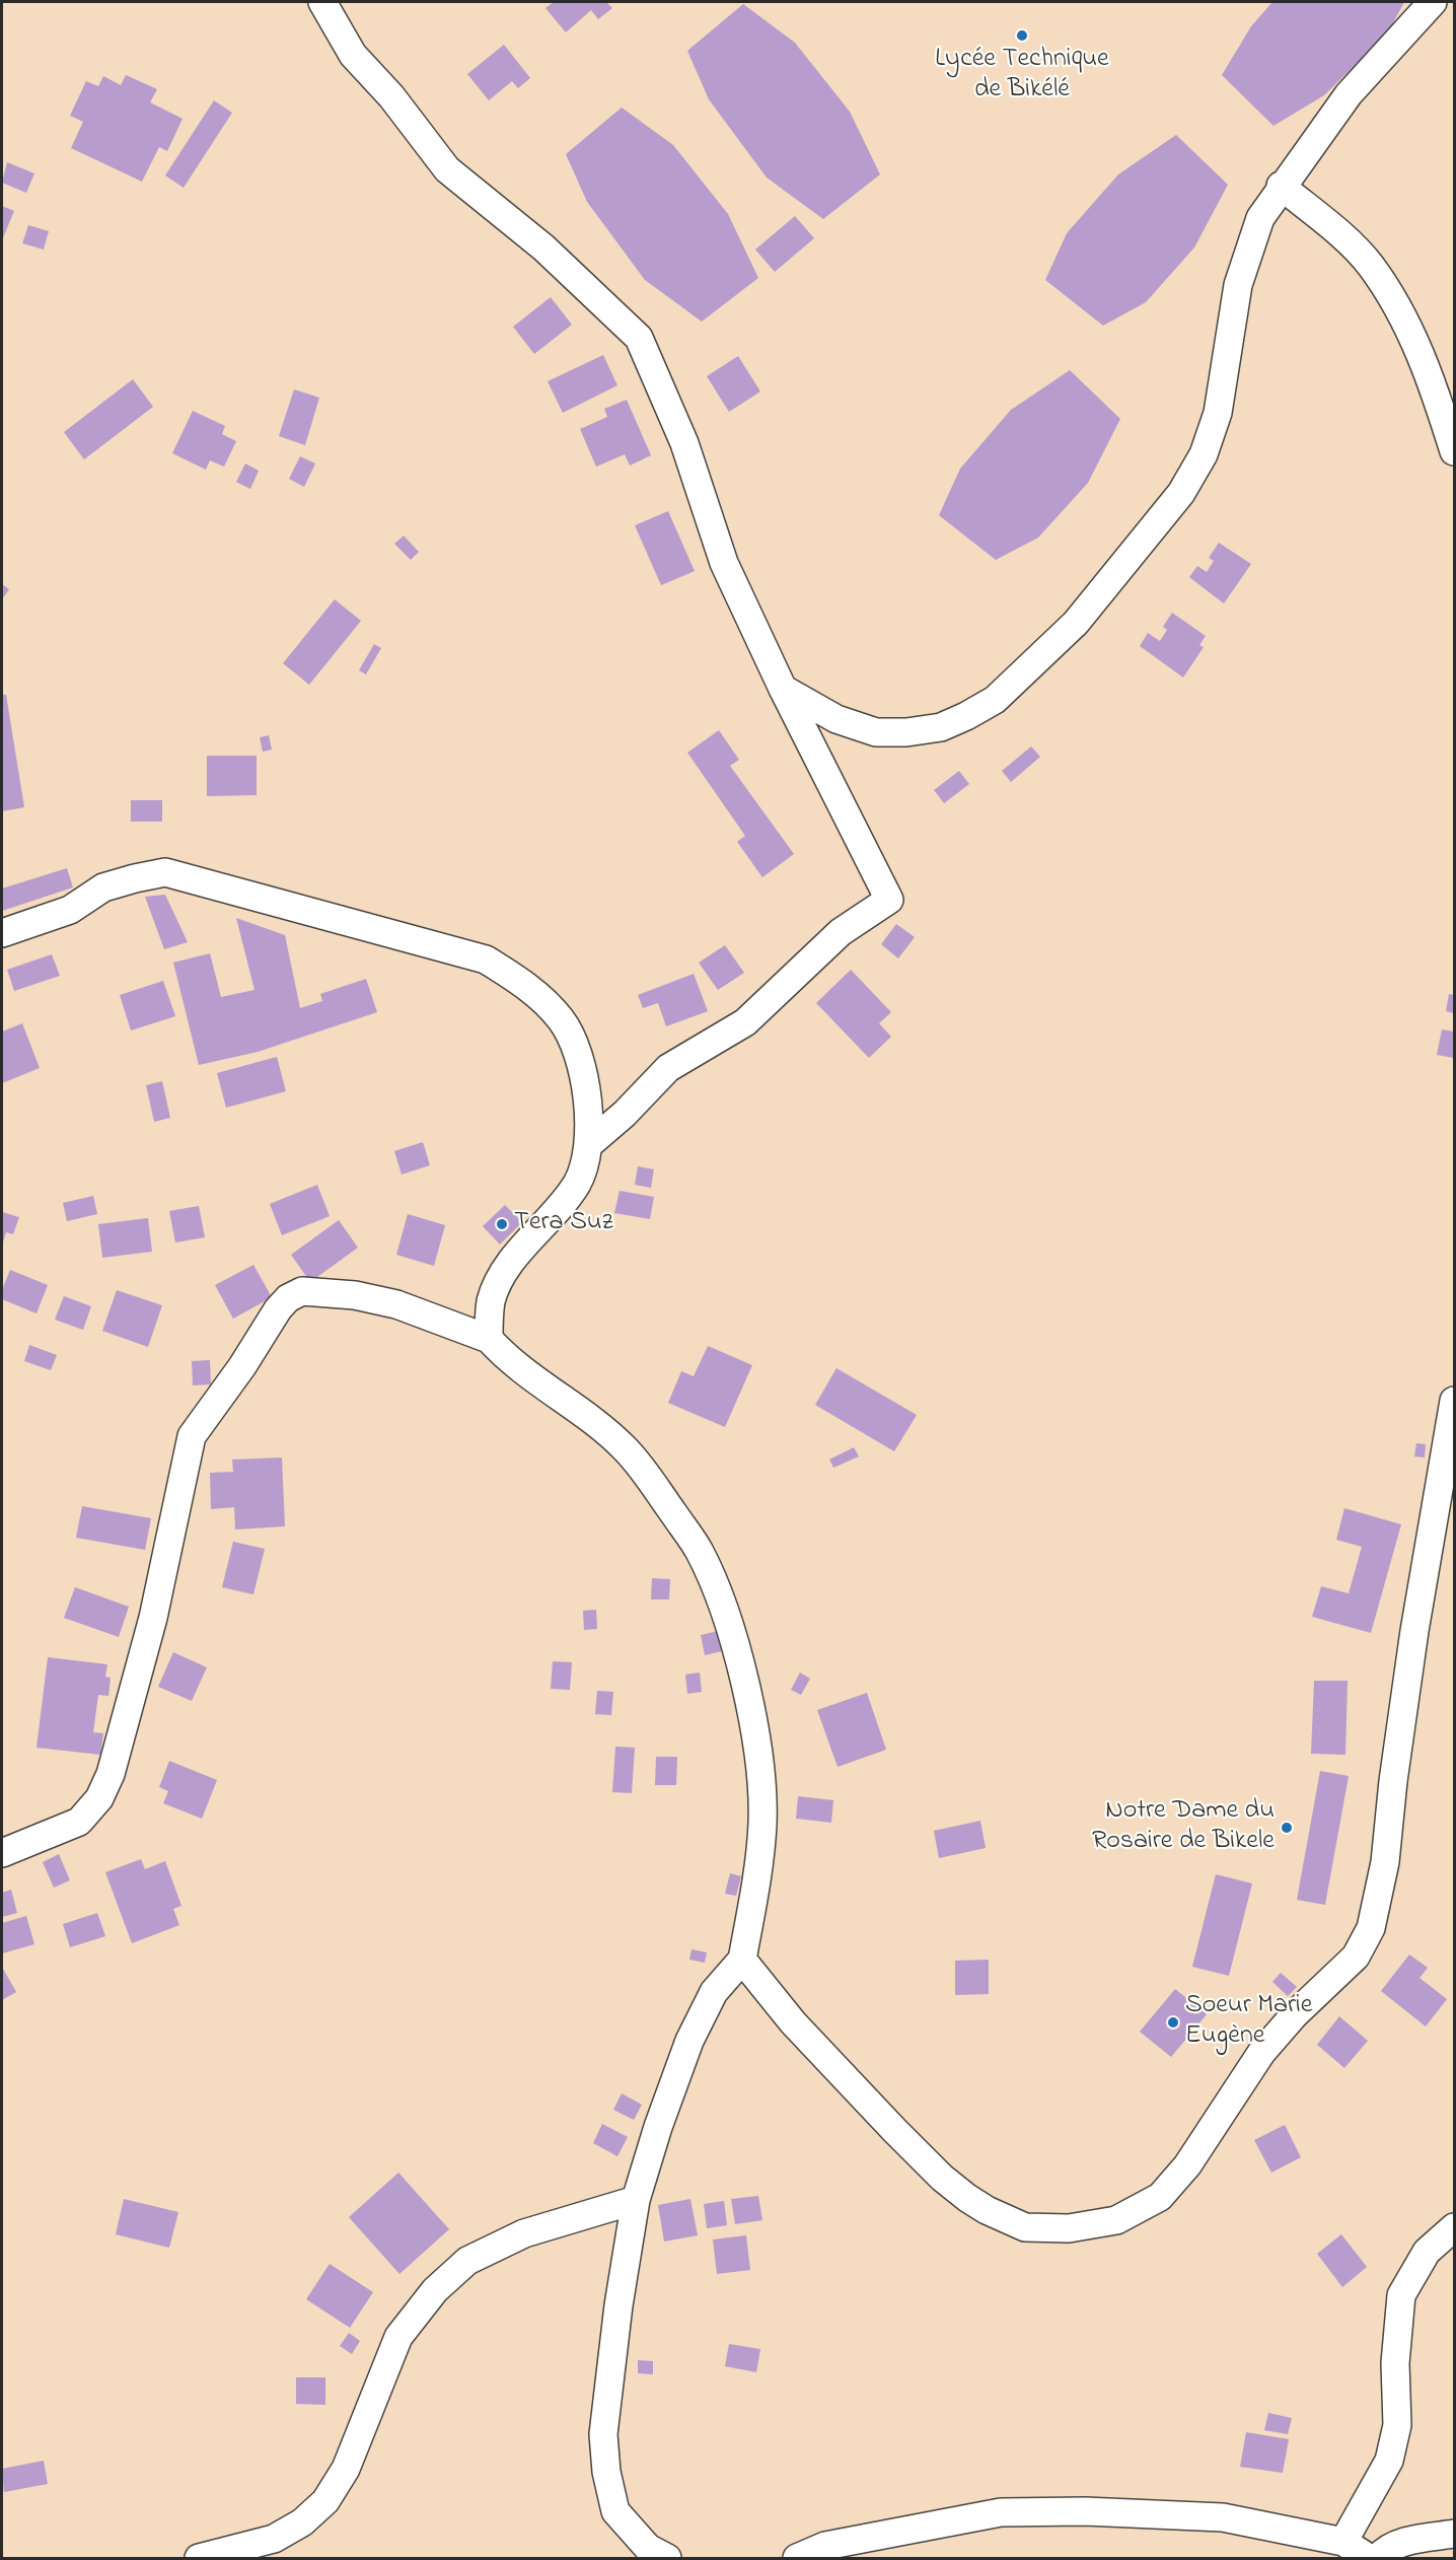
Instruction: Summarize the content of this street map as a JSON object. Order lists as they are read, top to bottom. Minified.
{"places":["Lycée Technique de Bikélé","Tera Suz","Notre Dame du Rosaire de Bikele","Soeur Marie Eugène"]}
